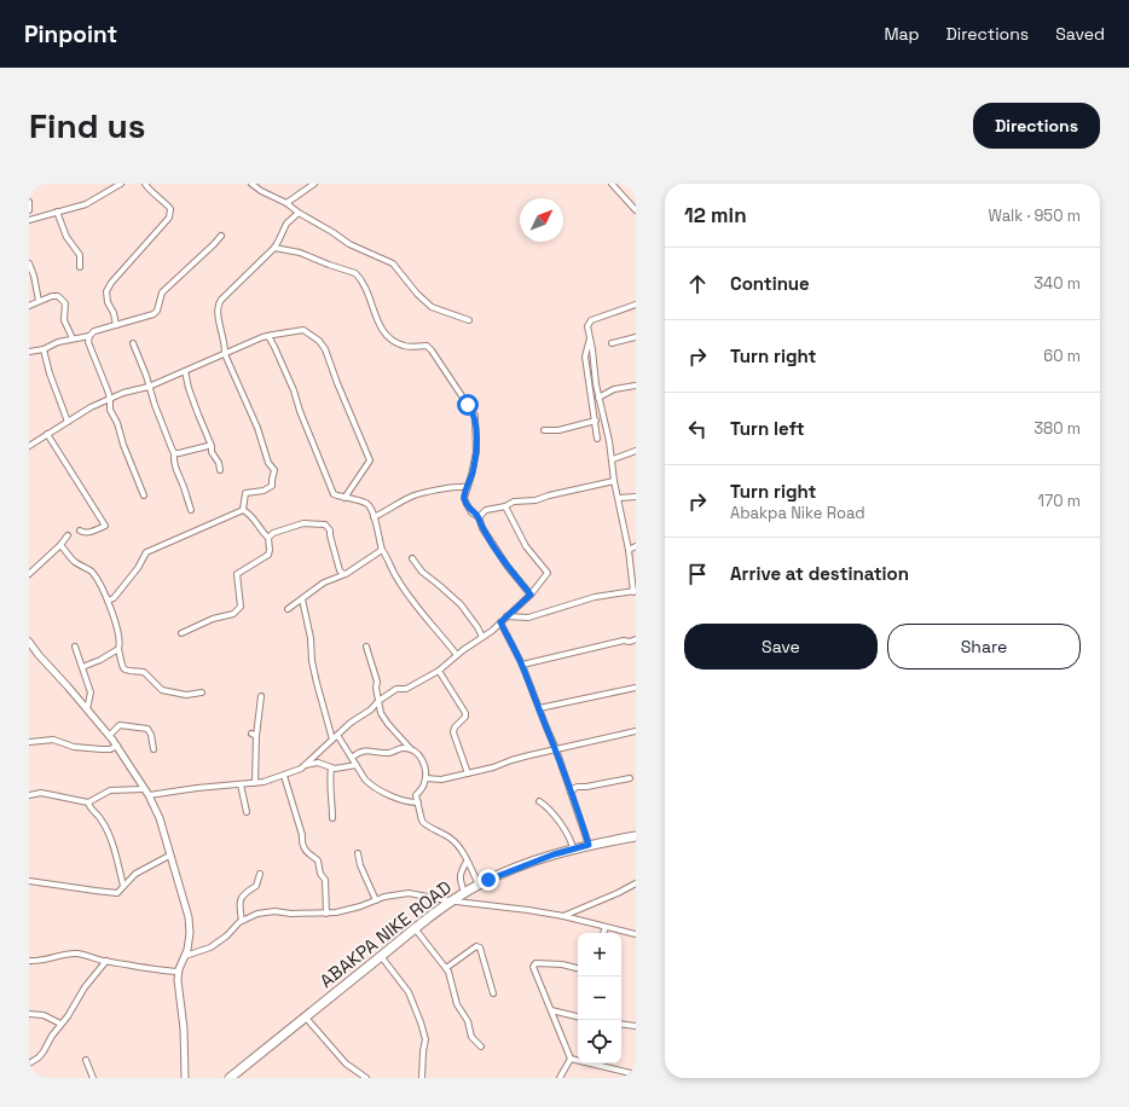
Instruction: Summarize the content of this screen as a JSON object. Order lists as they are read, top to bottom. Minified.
{"streets":{"main road":["ABAKPA NIKE ROAD"]},"north":"top right","page":{"header":"Pinpoint","nav":["Map","Directions","Saved"],"buttons":["Directions",["Save","Share"]],"title":"Find us","heading":["12 min","Walk · 950 m"],"list":[["Continue","340 m"],["Turn right","60 m"],["Turn left","380 m"],["Turn right","Abakpa Nike Road","170 m"],"Arrive at destination"],"map_buttons":["+","−"]}}
